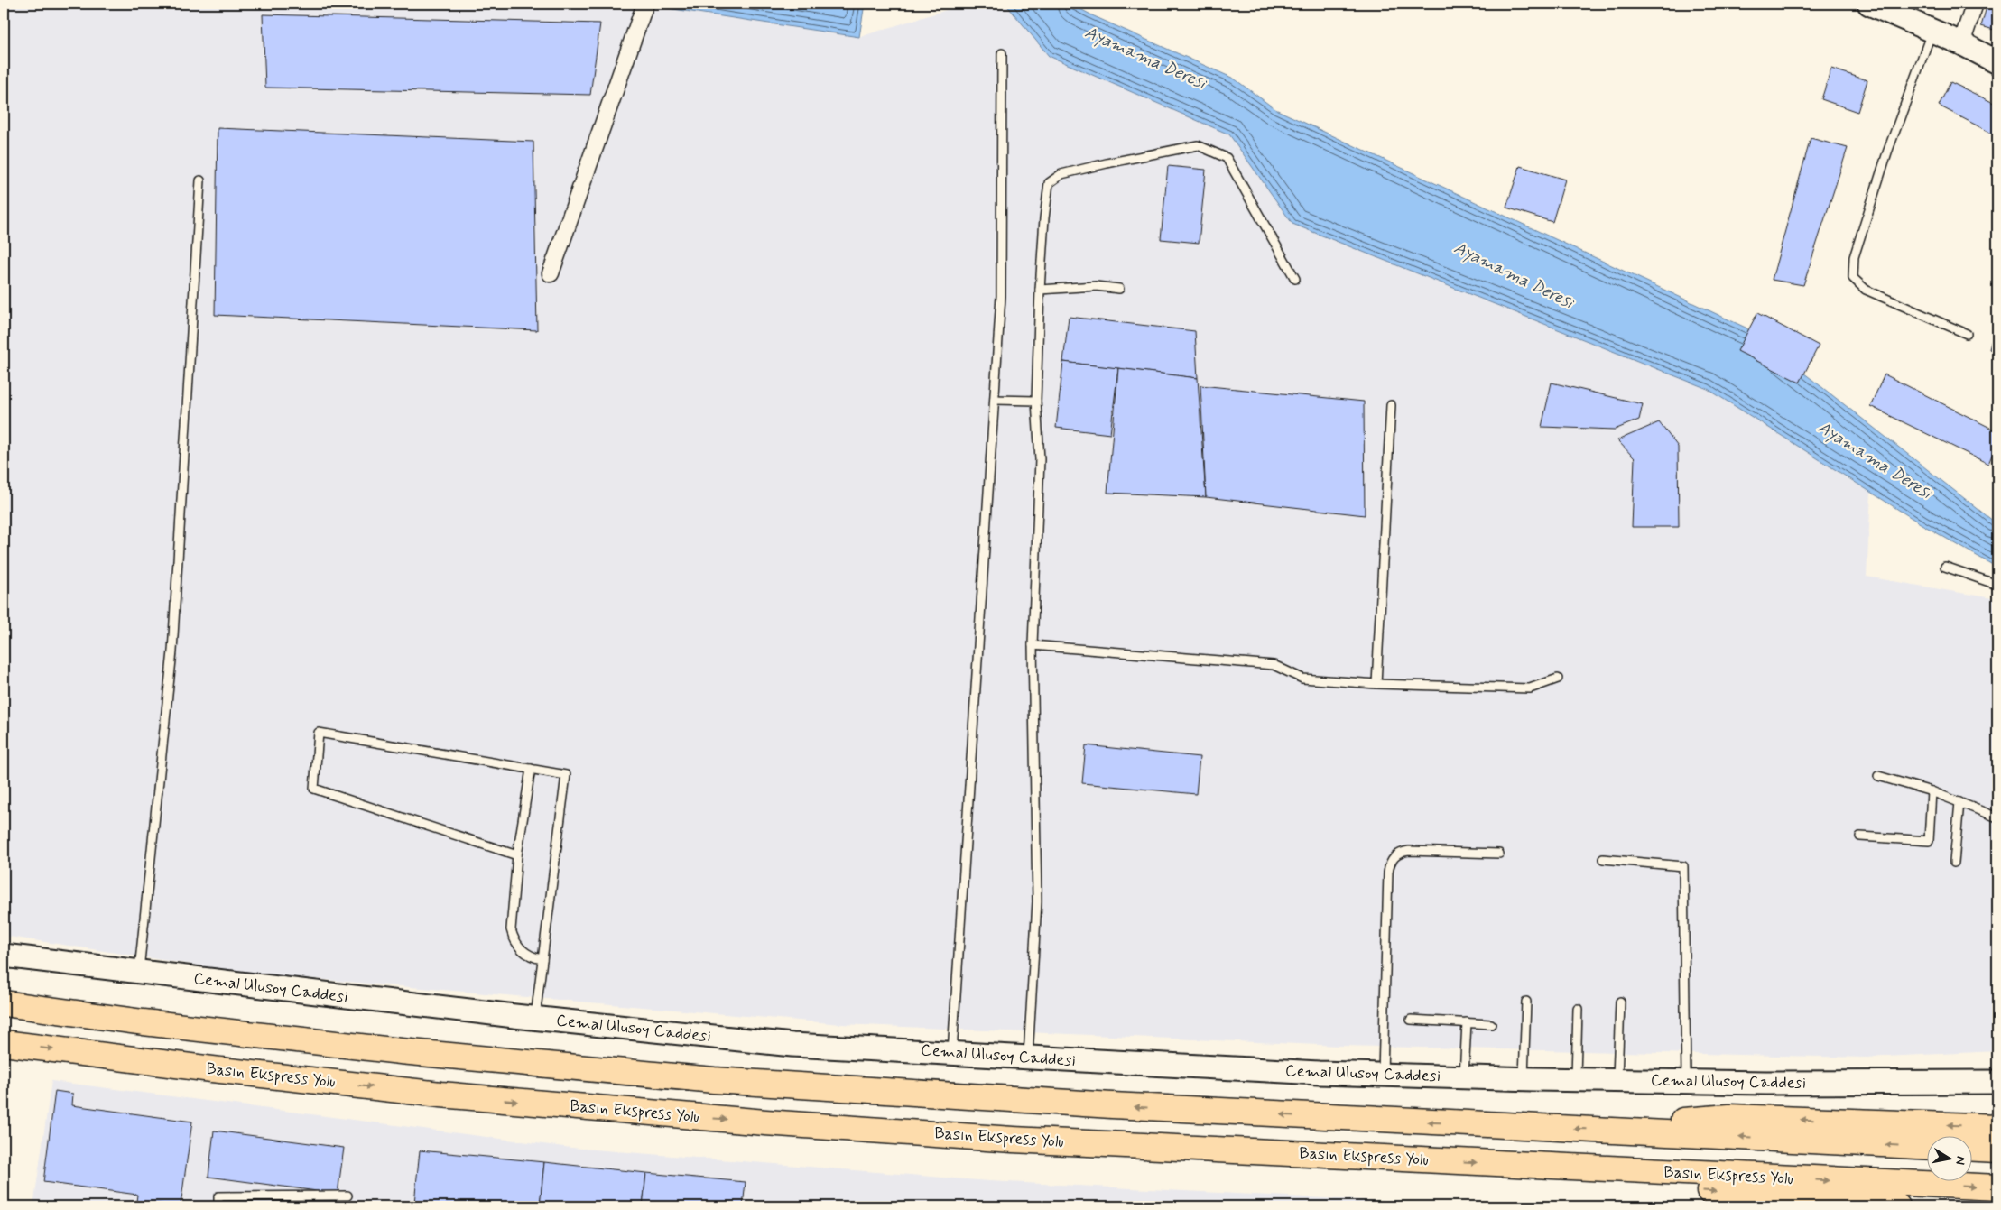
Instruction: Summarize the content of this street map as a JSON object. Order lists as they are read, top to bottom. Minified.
{"streets":{"highway":["Basın Ekspress Yolu"],"main road":["Cemal Ulusoy Caddesi"]},"water":["Ayamama Deresi"],"north":"right"}
